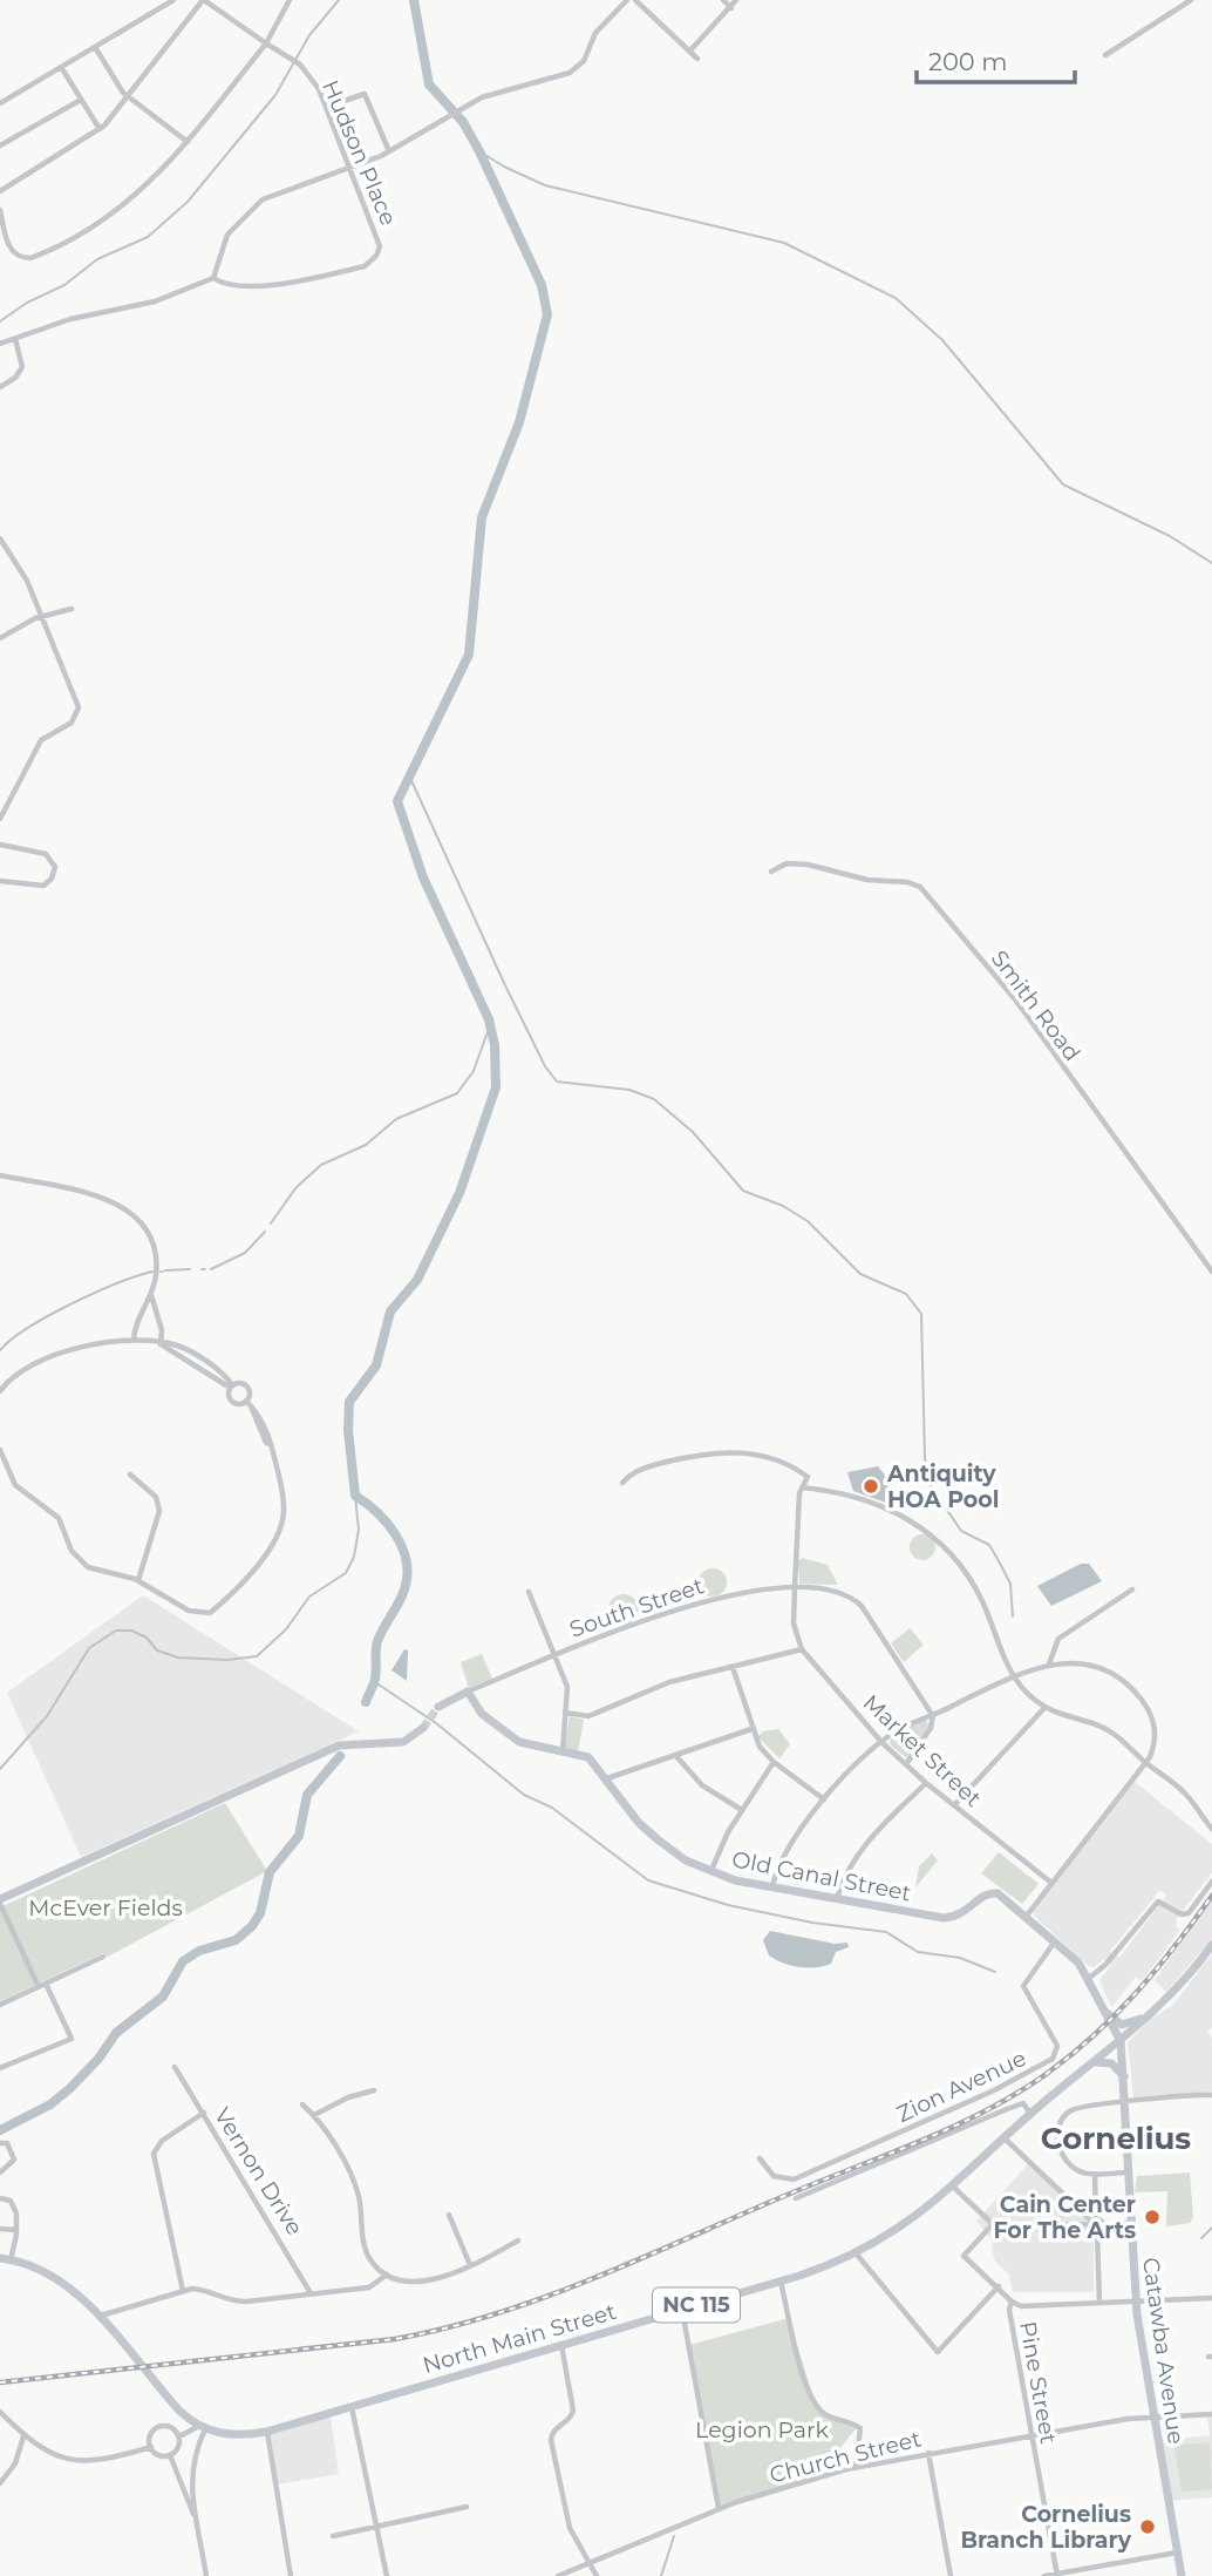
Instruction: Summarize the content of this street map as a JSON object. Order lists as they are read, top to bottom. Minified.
{"streets":{"main road":["South Street","Old Canal Street","NC 115","North Main Street","Catawba Avenue"],"street":["Hudson Place","Smith Road","Market Street","Zion Avenue","Vernon Drive","Pine Street","Church Street"]},"crossings":[["South Street","Market Street"],["South Street","Old Canal Street"],["Old Canal Street","Catawba Avenue"],["Zion Avenue","Catawba Avenue"],["NC 115","North Main Street"],["NC 115","Catawba Avenue"],["North Main Street","Catawba Avenue"],["Catawba Avenue","Church Street"],["Pine Street","Church Street"]],"districts":["Cornelius"],"parks":["McEver Fields","Legion Park"],"places":["Antiquity HOA Pool","Cain Center For The Arts","Cornelius Branch Library"],"scale_bar":"200 m"}
